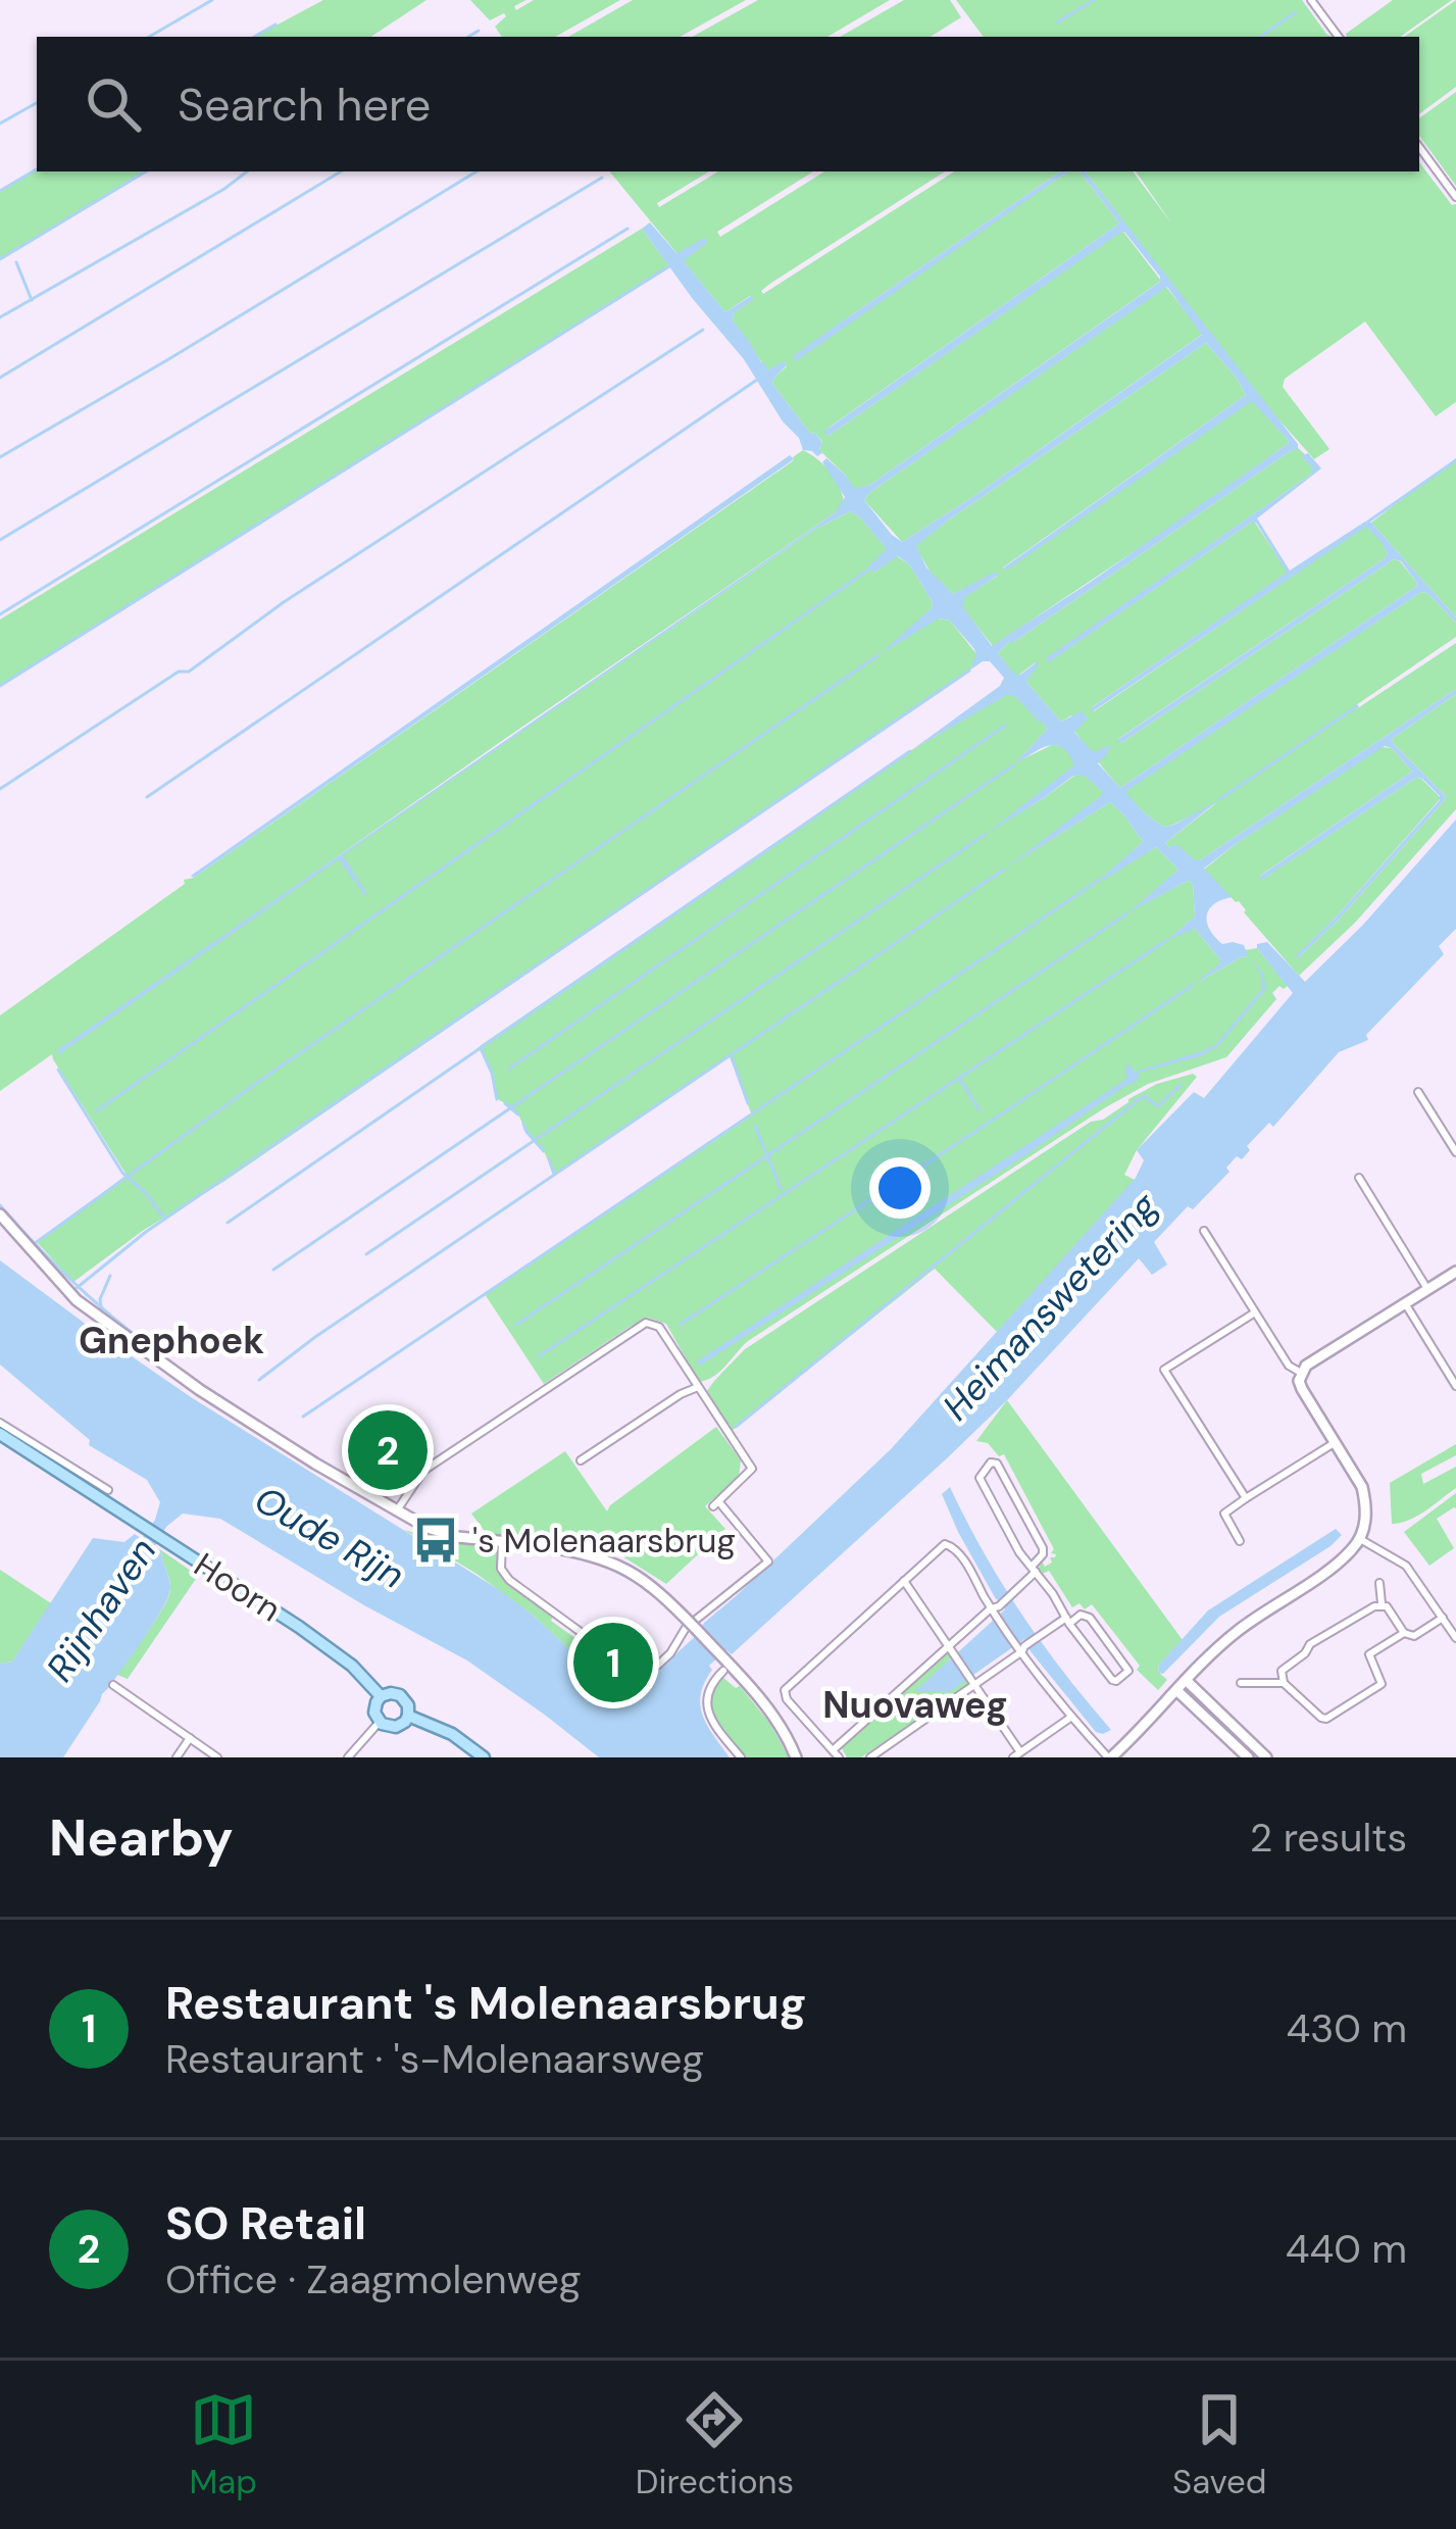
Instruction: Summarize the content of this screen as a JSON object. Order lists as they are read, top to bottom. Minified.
{"streets":{"main road":["Hoorn"]},"districts":["Gnephoek","Nuovaweg"],"water":["Heimanswetering","Oude Rijn","Rijnhaven"],"places":{"bus stop":["'s Molenaarsbrug"]},"page":{"search":"Search here","pins":["2","1"],"heading":["Nearby","2 results"],"list":[{"mark":"1","name":"Restaurant 's Molenaarsbrug","note":"Restaurant · 's-Molenaarsweg","value":"430 m"},{"mark":"2","name":"SO Retail","note":"Office · Zaagmolenweg","value":"440 m"}],"nav":["Map","Directions","Saved"]}}
